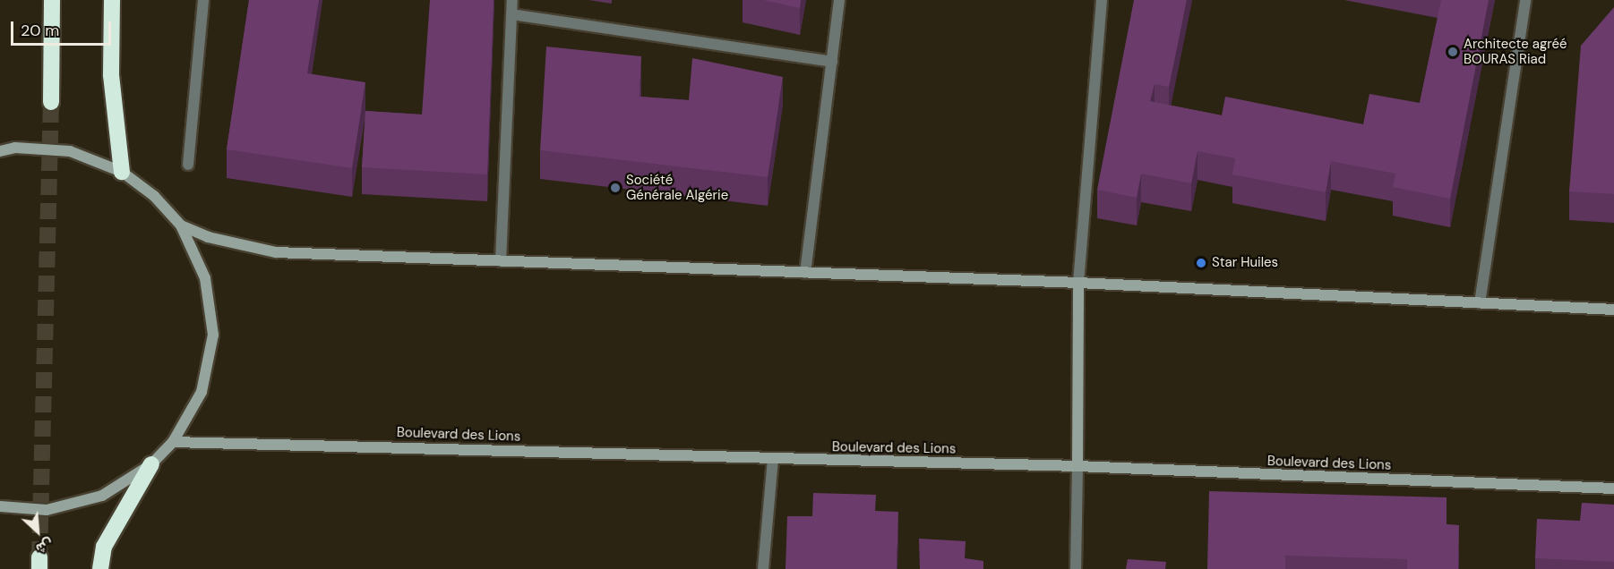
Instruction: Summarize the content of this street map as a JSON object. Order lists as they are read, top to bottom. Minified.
{"streets":{"main road":["Boulevard des Lions"]},"places":["Architecte agréé BOURAS Riad","Société Générale Algérie","Star Huiles"],"scale_bar":"20 m","north":"bottom right"}
